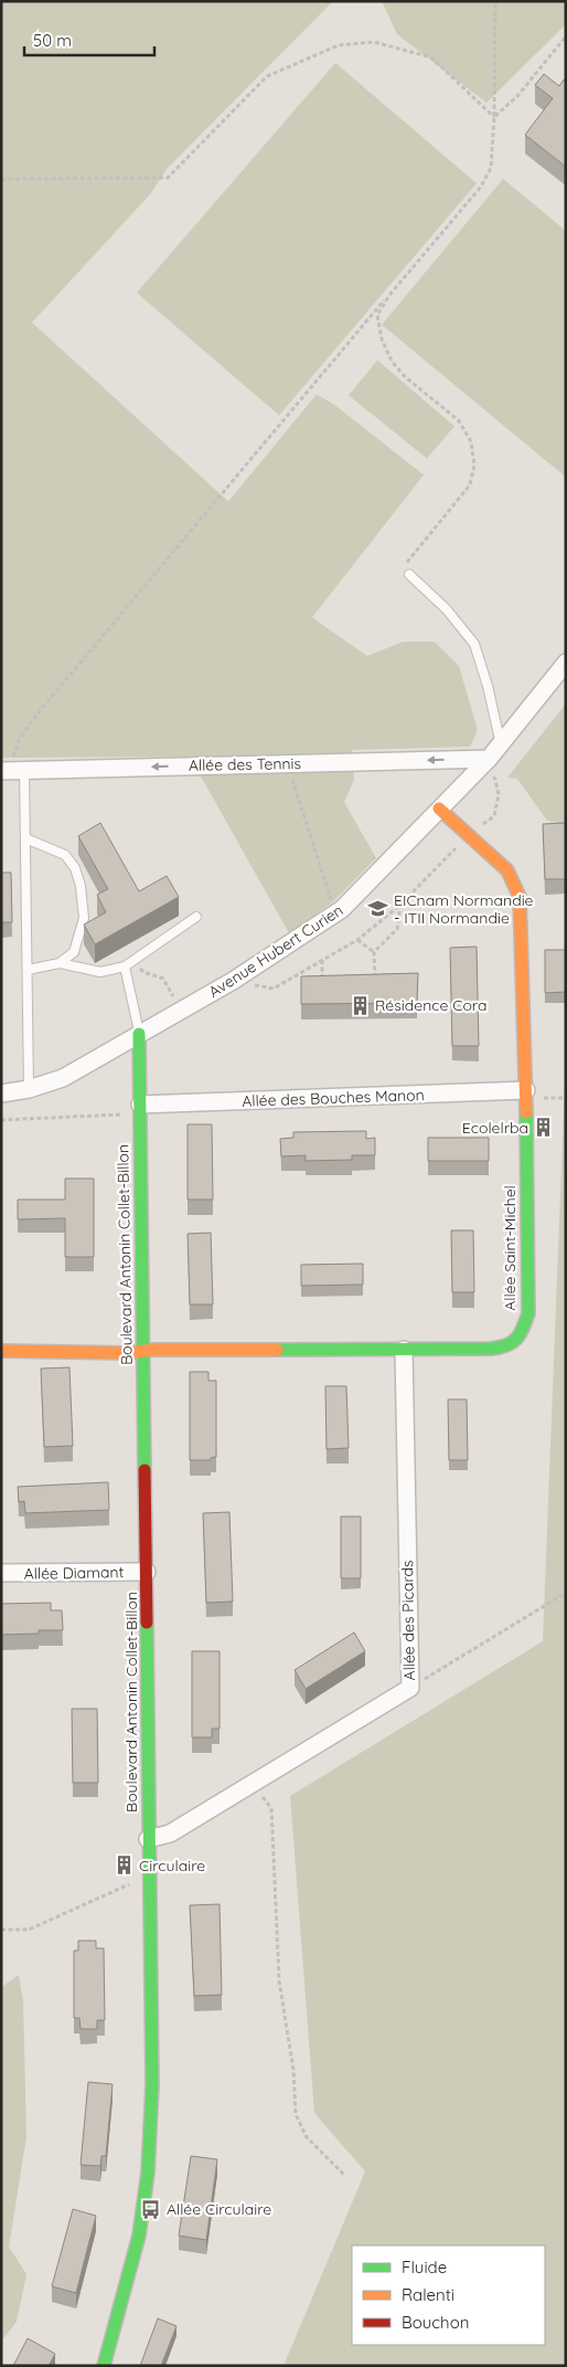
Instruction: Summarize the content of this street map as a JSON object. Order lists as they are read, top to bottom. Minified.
{"streets":{"street":["Allée des Tennis","Avenue Hubert Curien","Allée des Bouches Manon","Allée Saint-Michel","Boulevard Antonin Collet-Billon","Allée Diamant","Allée des Picards"]},"crossings":[["Allée des Tennis","Avenue Hubert Curien"],["Avenue Hubert Curien","Allée Saint-Michel"],["Avenue Hubert Curien","Boulevard Antonin Collet-Billon"],["Allée des Bouches Manon","Allée Saint-Michel"],["Allée des Bouches Manon","Boulevard Antonin Collet-Billon"],["Allée Saint-Michel","Boulevard Antonin Collet-Billon"],["Allée Saint-Michel","Allée des Picards"],["Boulevard Antonin Collet-Billon","Allée Diamant"],["Boulevard Antonin Collet-Billon","Allée des Picards"]],"one_way":["Allée des Tennis"],"places":{"school or university":["EICnam Normandie - ITII Normandie"],"building":["Résidence Cora","Ecolelrba","Circulaire"],"bus stop":["Allée Circulaire"]},"legend":["Fluide","Ralenti","Bouchon"],"scale_bar":"50 m"}
